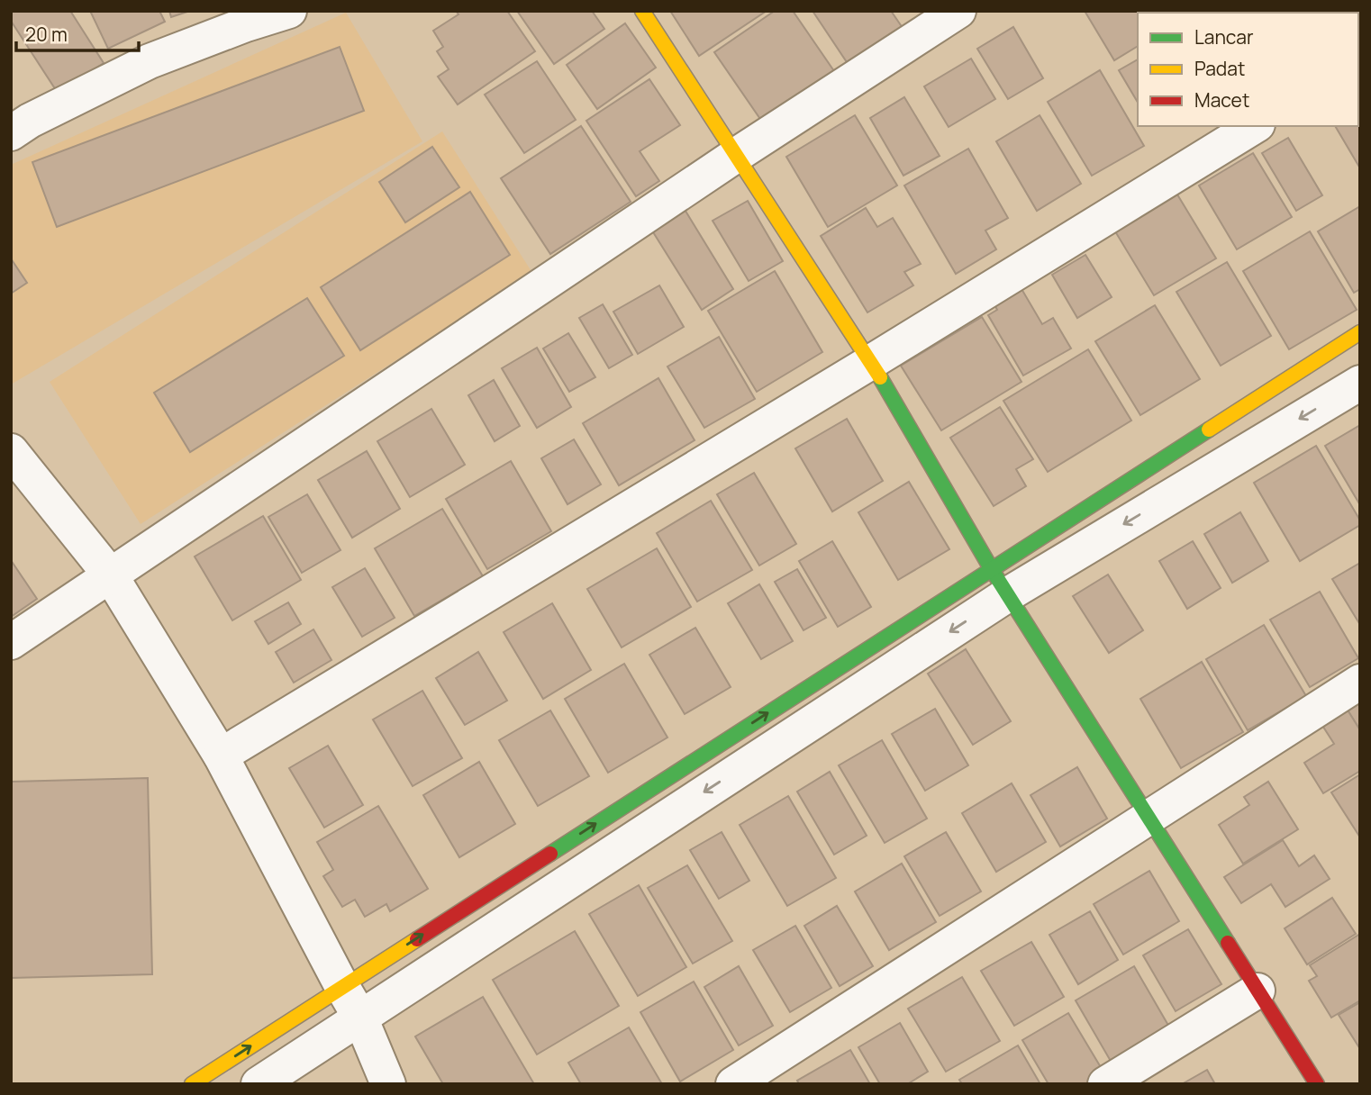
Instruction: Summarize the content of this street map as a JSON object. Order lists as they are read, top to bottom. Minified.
{"legend":["Lancar","Padat","Macet"],"scale_bar":"20 m"}
